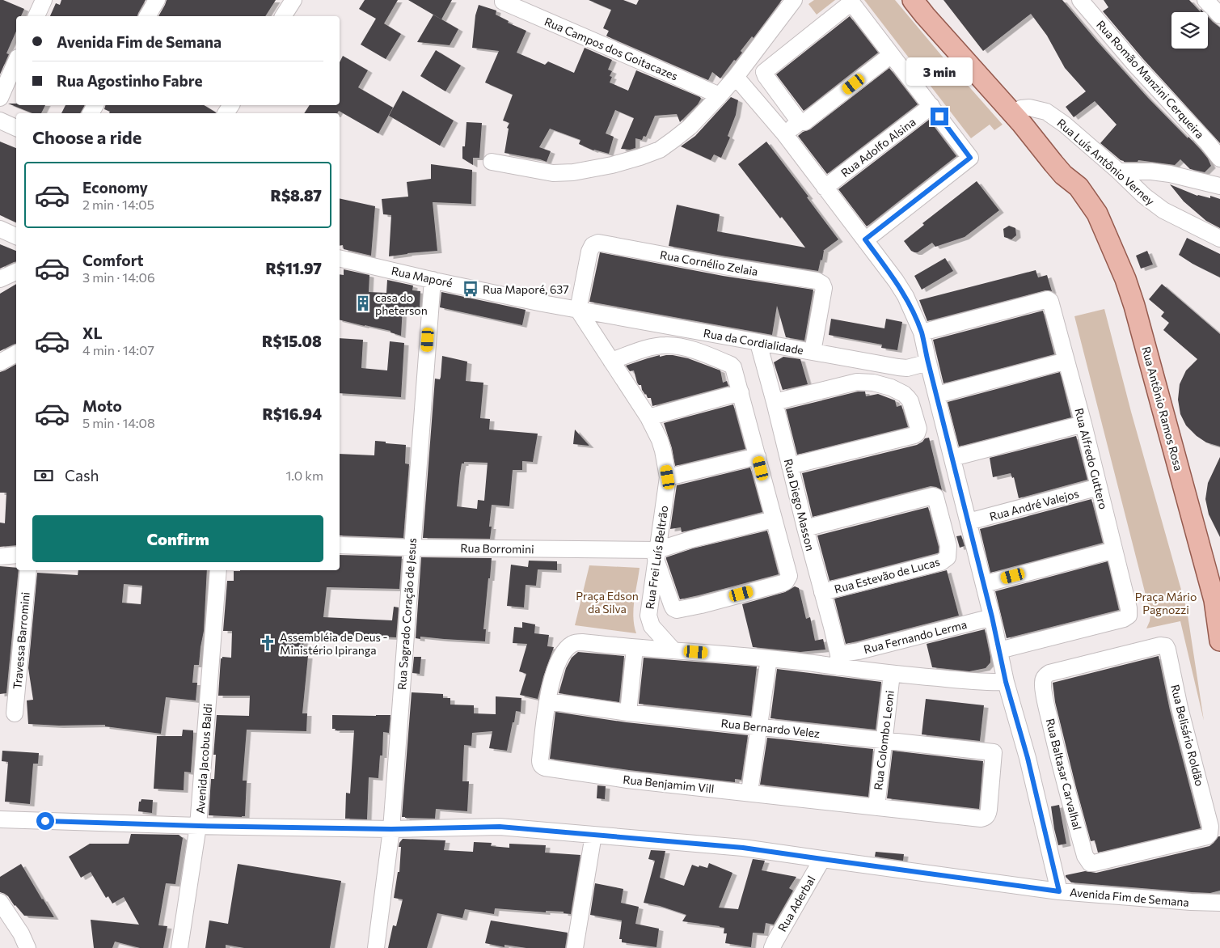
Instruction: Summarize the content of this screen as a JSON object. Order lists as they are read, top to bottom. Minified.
{"streets":{"main road":["Rua Antônio Ramos Rosa"],"street":["Rua Campos dos Goitacazes","Rua Romão Manzini Cerqueira","Rua Adolfo Alsina","Rua Luís Antônio Verney","Rua Cornélio Zelaia","Rua Maporé","Rua da Cordialidade","Rua Alfredo Guttero","Rua Diego Masson","Rua André Valejos","Rua Borromini","Rua Frei Luís Beltrão","Rua Estevão de Lucas","Rua Sagrado Coração de Jesus","Rua Fernando Lerma","Travessa Barromini","Rua Bernardo Velez","Rua Belisário Roldão","Rua Colombo Leoni","Avenida Jacobus Baldi","Rua Baltasar Carvalhal","Rua Benjamim Vill","Avenida Fim de Semana","Rua Aderbal"]},"crossings":[["Rua Luís Antônio Verney","Rua Antônio Ramos Rosa"],["Rua Cornélio Zelaia","Rua Maporé"],["Rua Cornélio Zelaia","Rua da Cordialidade"],["Rua Cornélio Zelaia","Rua Frei Luís Beltrão"],["Rua Maporé","Rua da Cordialidade"],["Rua Maporé","Rua Frei Luís Beltrão"],["Rua Maporé","Rua Sagrado Coração de Jesus"],["Rua da Cordialidade","Rua Diego Masson"],["Rua da Cordialidade","Rua Frei Luís Beltrão"],["Rua Alfredo Guttero","Rua André Valejos"],["Rua Diego Masson","Rua Estevão de Lucas"],["Rua Diego Masson","Rua Fernando Lerma"],["Rua Borromini","Rua Frei Luís Beltrão"],["Rua Borromini","Rua Sagrado Coração de Jesus"],["Rua Sagrado Coração de Jesus","Avenida Fim de Semana"],["Rua Bernardo Velez","Rua Colombo Leoni"],["Rua Bernardo Velez","Rua Benjamim Vill"],["Rua Belisário Roldão","Rua Baltasar Carvalhal"],["Rua Colombo Leoni","Rua Benjamim Vill"],["Avenida Jacobus Baldi","Avenida Fim de Semana"],["Avenida Fim de Semana","Rua Aderbal"]],"parks":["Praça Edson da Silva","Praça Mário Pagnozzi"],"places":{"bus stop":["Rua Maporé, 637"],"building":["casa do pheterson"],"church":["Assembléia de Deus - Ministério Ipiranga"]},"page":{"banner":["Avenida Fim de Semana","Rua Agostinho Fabre"],"bubble":"3 min","heading":"Choose a ride","list":[{"name":"Economy","note":"2 min · 14:05","value":"R$8.87"},{"name":"Comfort","note":"3 min · 14:06","value":"R$11.97"},{"name":"XL","note":"4 min · 14:07","value":"R$15.08"},{"name":"Moto","note":"5 min · 14:08","value":"R$16.94"}],"pay":["Cash","1.0 km"],"buttons":"Confirm"}}
